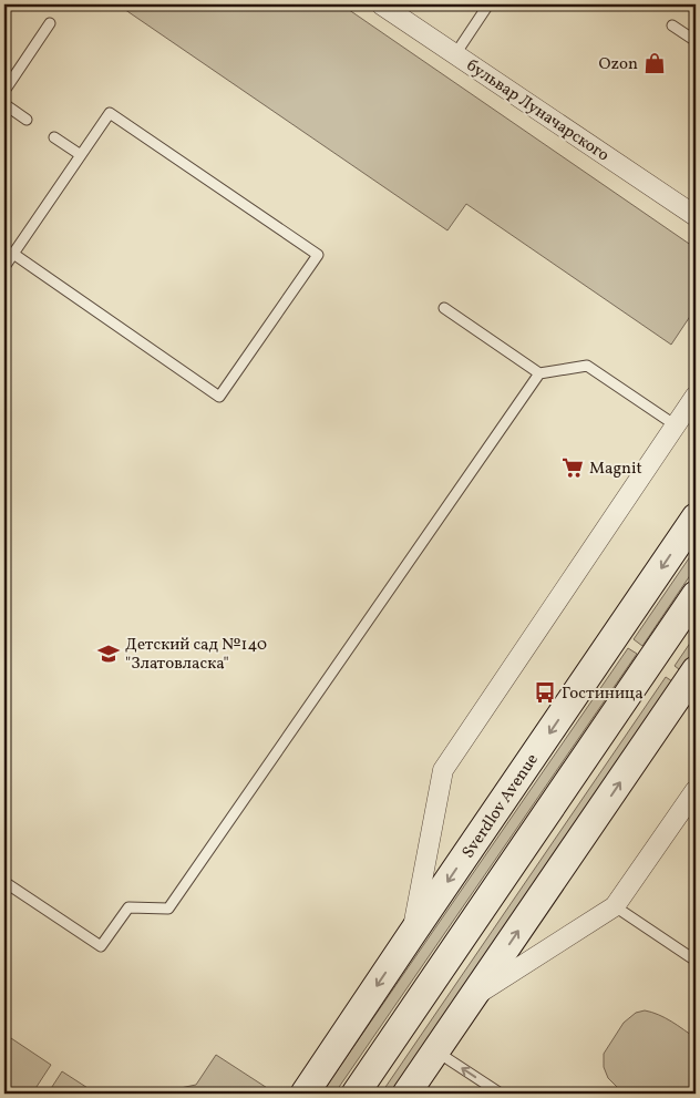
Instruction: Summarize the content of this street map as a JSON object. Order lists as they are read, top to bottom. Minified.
{"streets":{"main road":["Sverdlov Avenue"],"street":["бульвар Луначарского"]},"places":{"shop":["Ozon"],"supermarket":["Magnit"],"school or university":["Детский сад №140 \"Златовласка\""],"bus stop":["Гостиница"]}}
